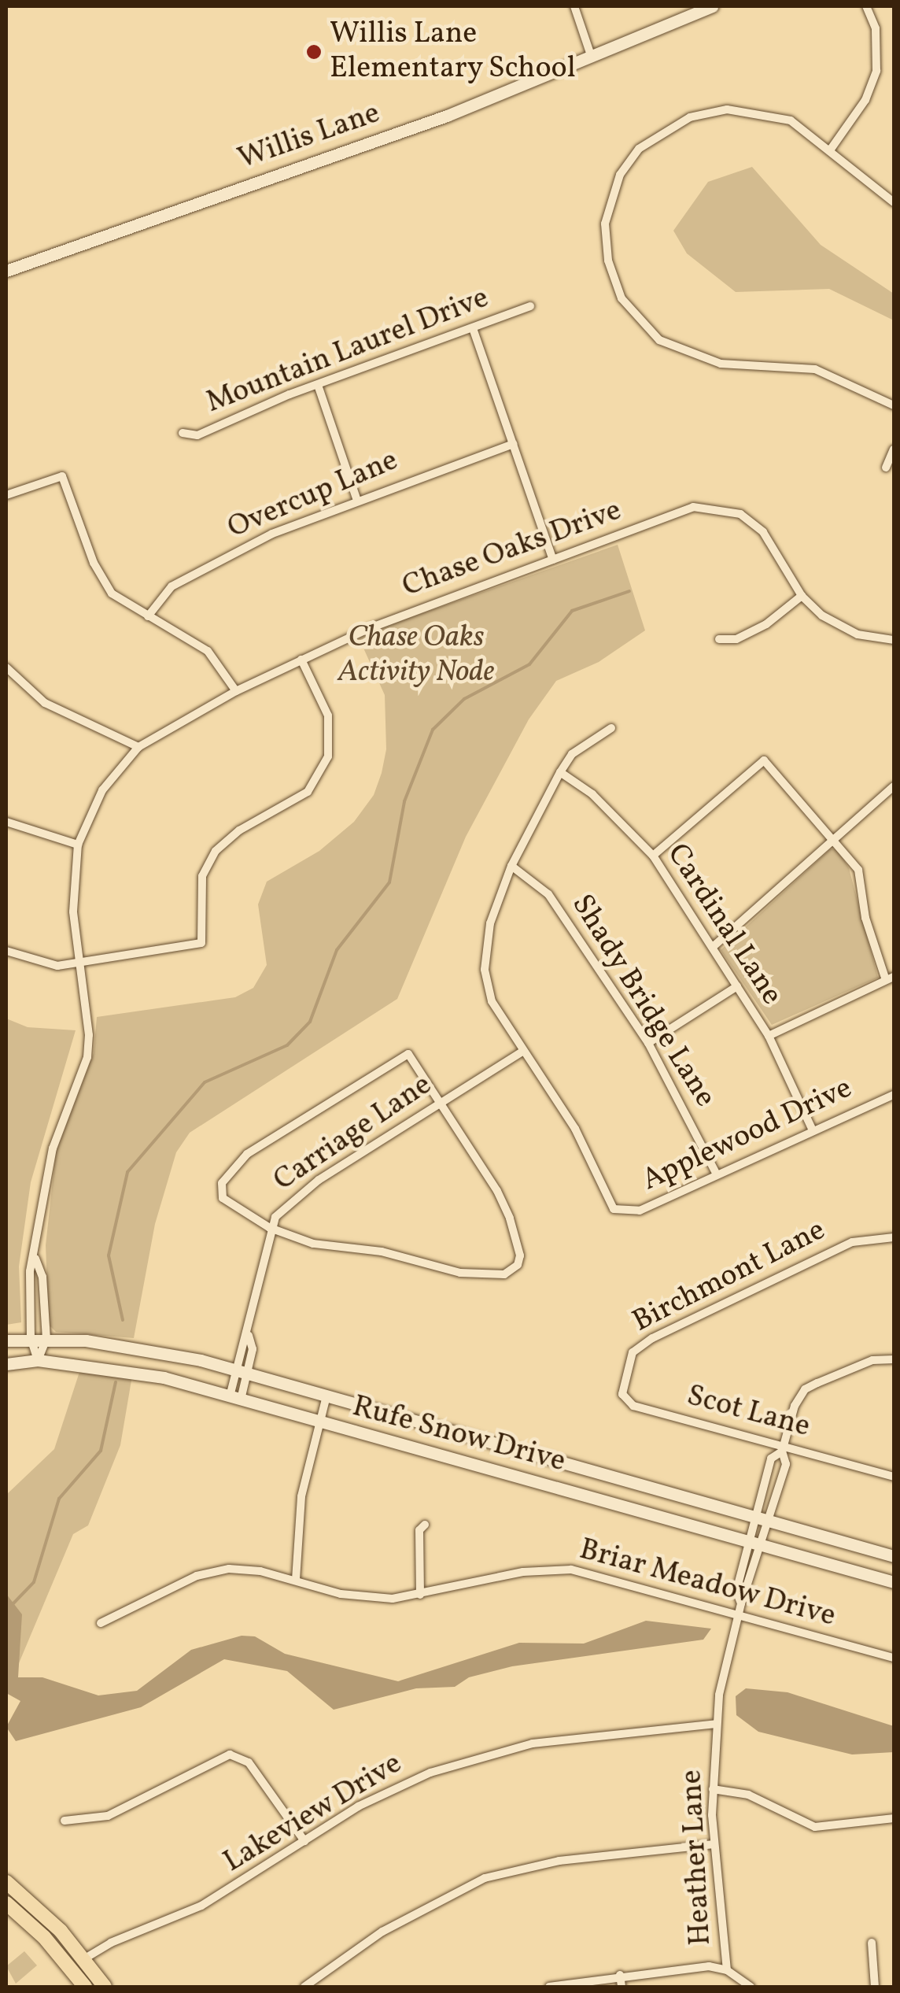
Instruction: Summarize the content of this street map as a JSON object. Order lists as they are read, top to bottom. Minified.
{"streets":{"main road":["Willis Lane","Rufe Snow Drive"],"street":["Mountain Laurel Drive","Overcup Lane","Chase Oaks Drive","Cardinal Lane","Shady Bridge Lane","Carriage Lane","Applewood Drive","Birchmont Lane","Scot Lane","Briar Meadow Drive","Lakeview Drive","Heather Lane"]},"crossings":[["Chase Oaks Drive","Rufe Snow Drive"],["Cardinal Lane","Applewood Drive"],["Shady Bridge Lane","Applewood Drive"],["Carriage Lane","Applewood Drive"],["Carriage Lane","Rufe Snow Drive"],["Birchmont Lane","Scot Lane"],["Scot Lane","Heather Lane"],["Rufe Snow Drive","Heather Lane"],["Briar Meadow Drive","Heather Lane"],["Lakeview Drive","Heather Lane"]],"parks":["Chase Oaks Activity Node"],"places":["Willis Lane Elementary School"]}
